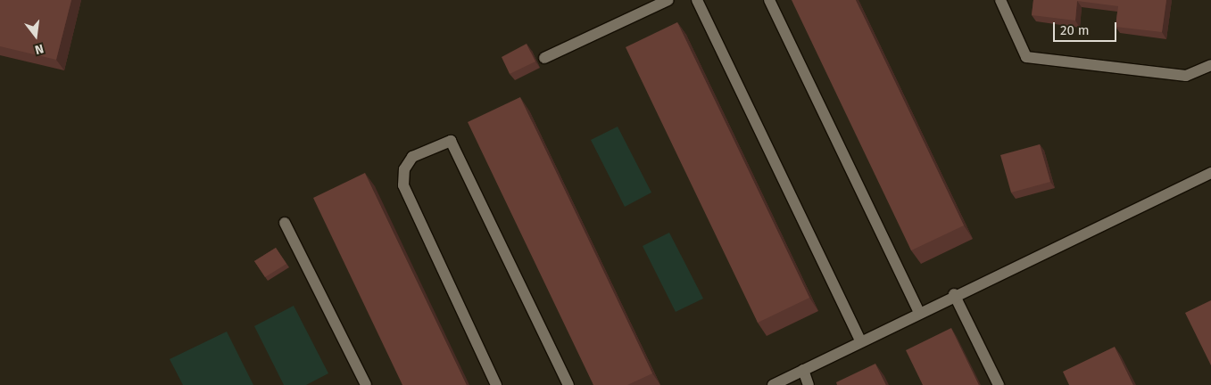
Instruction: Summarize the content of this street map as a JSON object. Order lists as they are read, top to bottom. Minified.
{"scale_bar":"20 m","north":"bottom"}
